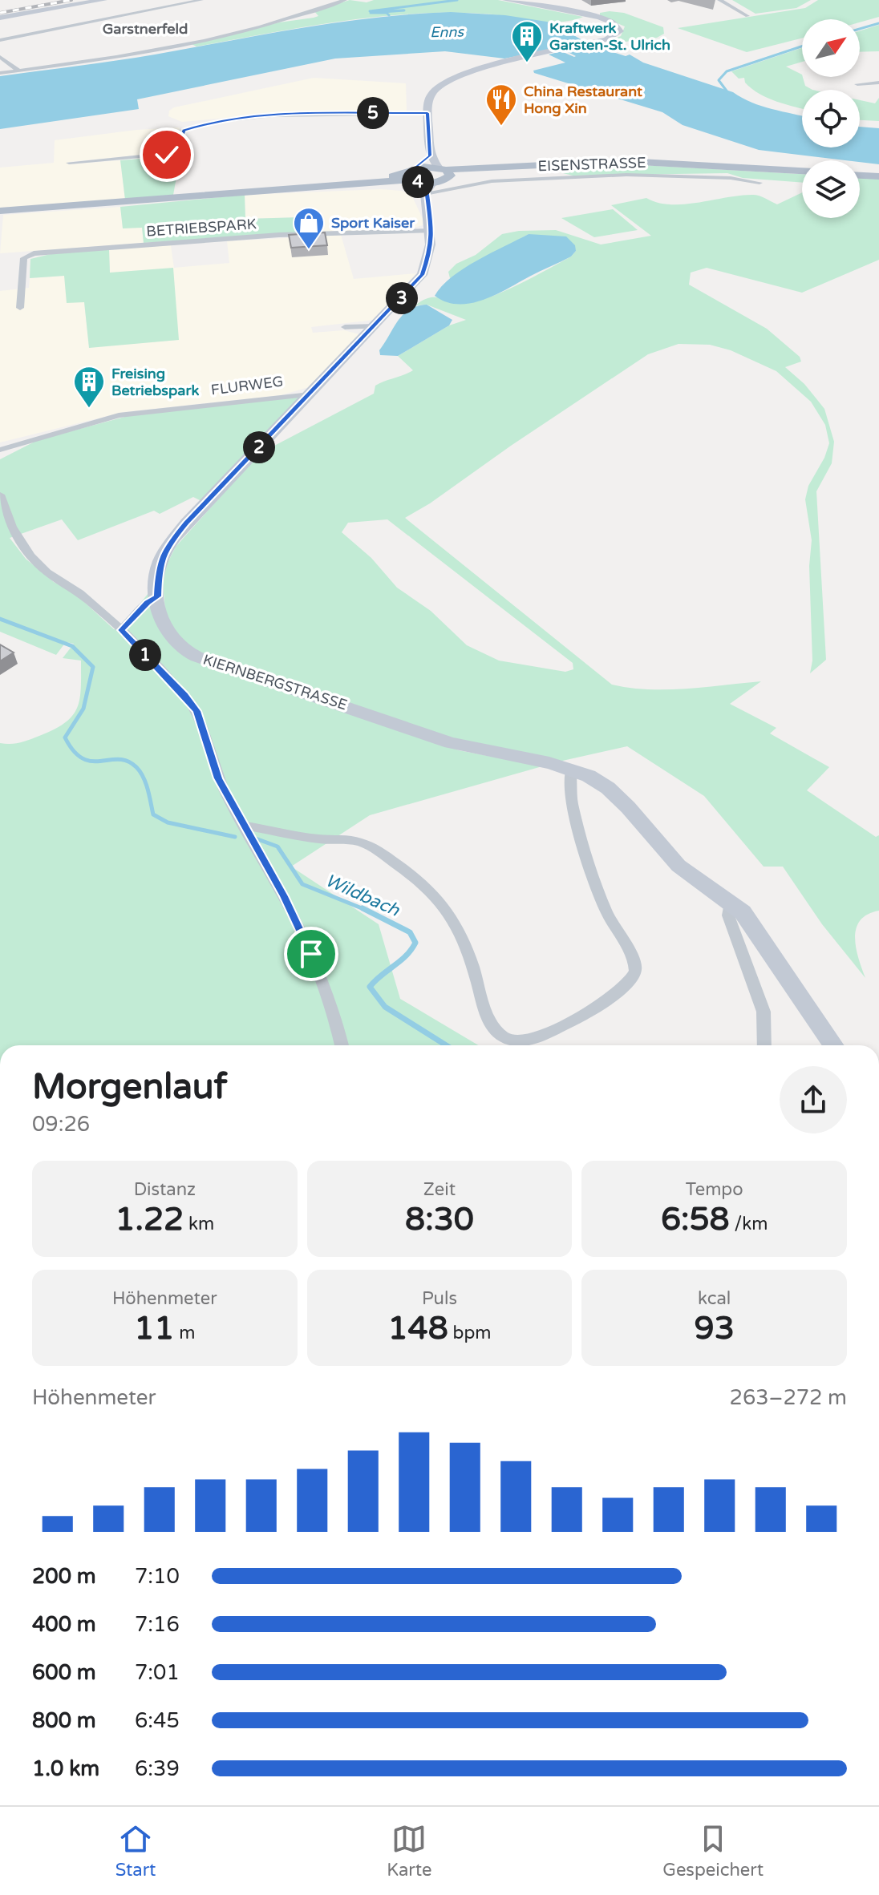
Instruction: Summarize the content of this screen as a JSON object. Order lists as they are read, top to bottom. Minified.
{"streets":{"street":["EISENSTRASSE","BETRIEBSPARK","FLURWEG","KIERNBERGSTRASSE"]},"crossings":[["EISENSTRASSE","KIERNBERGSTRASSE"],["BETRIEBSPARK","KIERNBERGSTRASSE"],["FLURWEG","KIERNBERGSTRASSE"]],"districts":["Garstnerfeld"],"water":["Enns","Wildbach"],"places":{"building":["Kraftwerk Garsten-St. Ulrich","Freising Betriebspark"],"restaurant":["China Restaurant Hong Xin"],"shop":["Sport Kaiser"]},"north":"top right","page":{"pins":["5","4","3","2","1"],"heading":["Morgenlauf","09:26"],"stats":[["Distanz","1.22 km"],["Zeit","8:30"],["Tempo","6:58 /km"],["Höhenmeter","11 m"],["Puls","148 bpm"],["kcal","93"]],"chart":["Höhenmeter","263–272 m"],"list":[{"name":"200 m","note":"7:10"},{"name":"400 m","note":"7:16"},{"name":"600 m","note":"7:01"},{"name":"800 m","note":"6:45"},{"name":"1.0 km","note":"6:39"}],"tabs":["Start","Karte","Gespeichert"]}}
